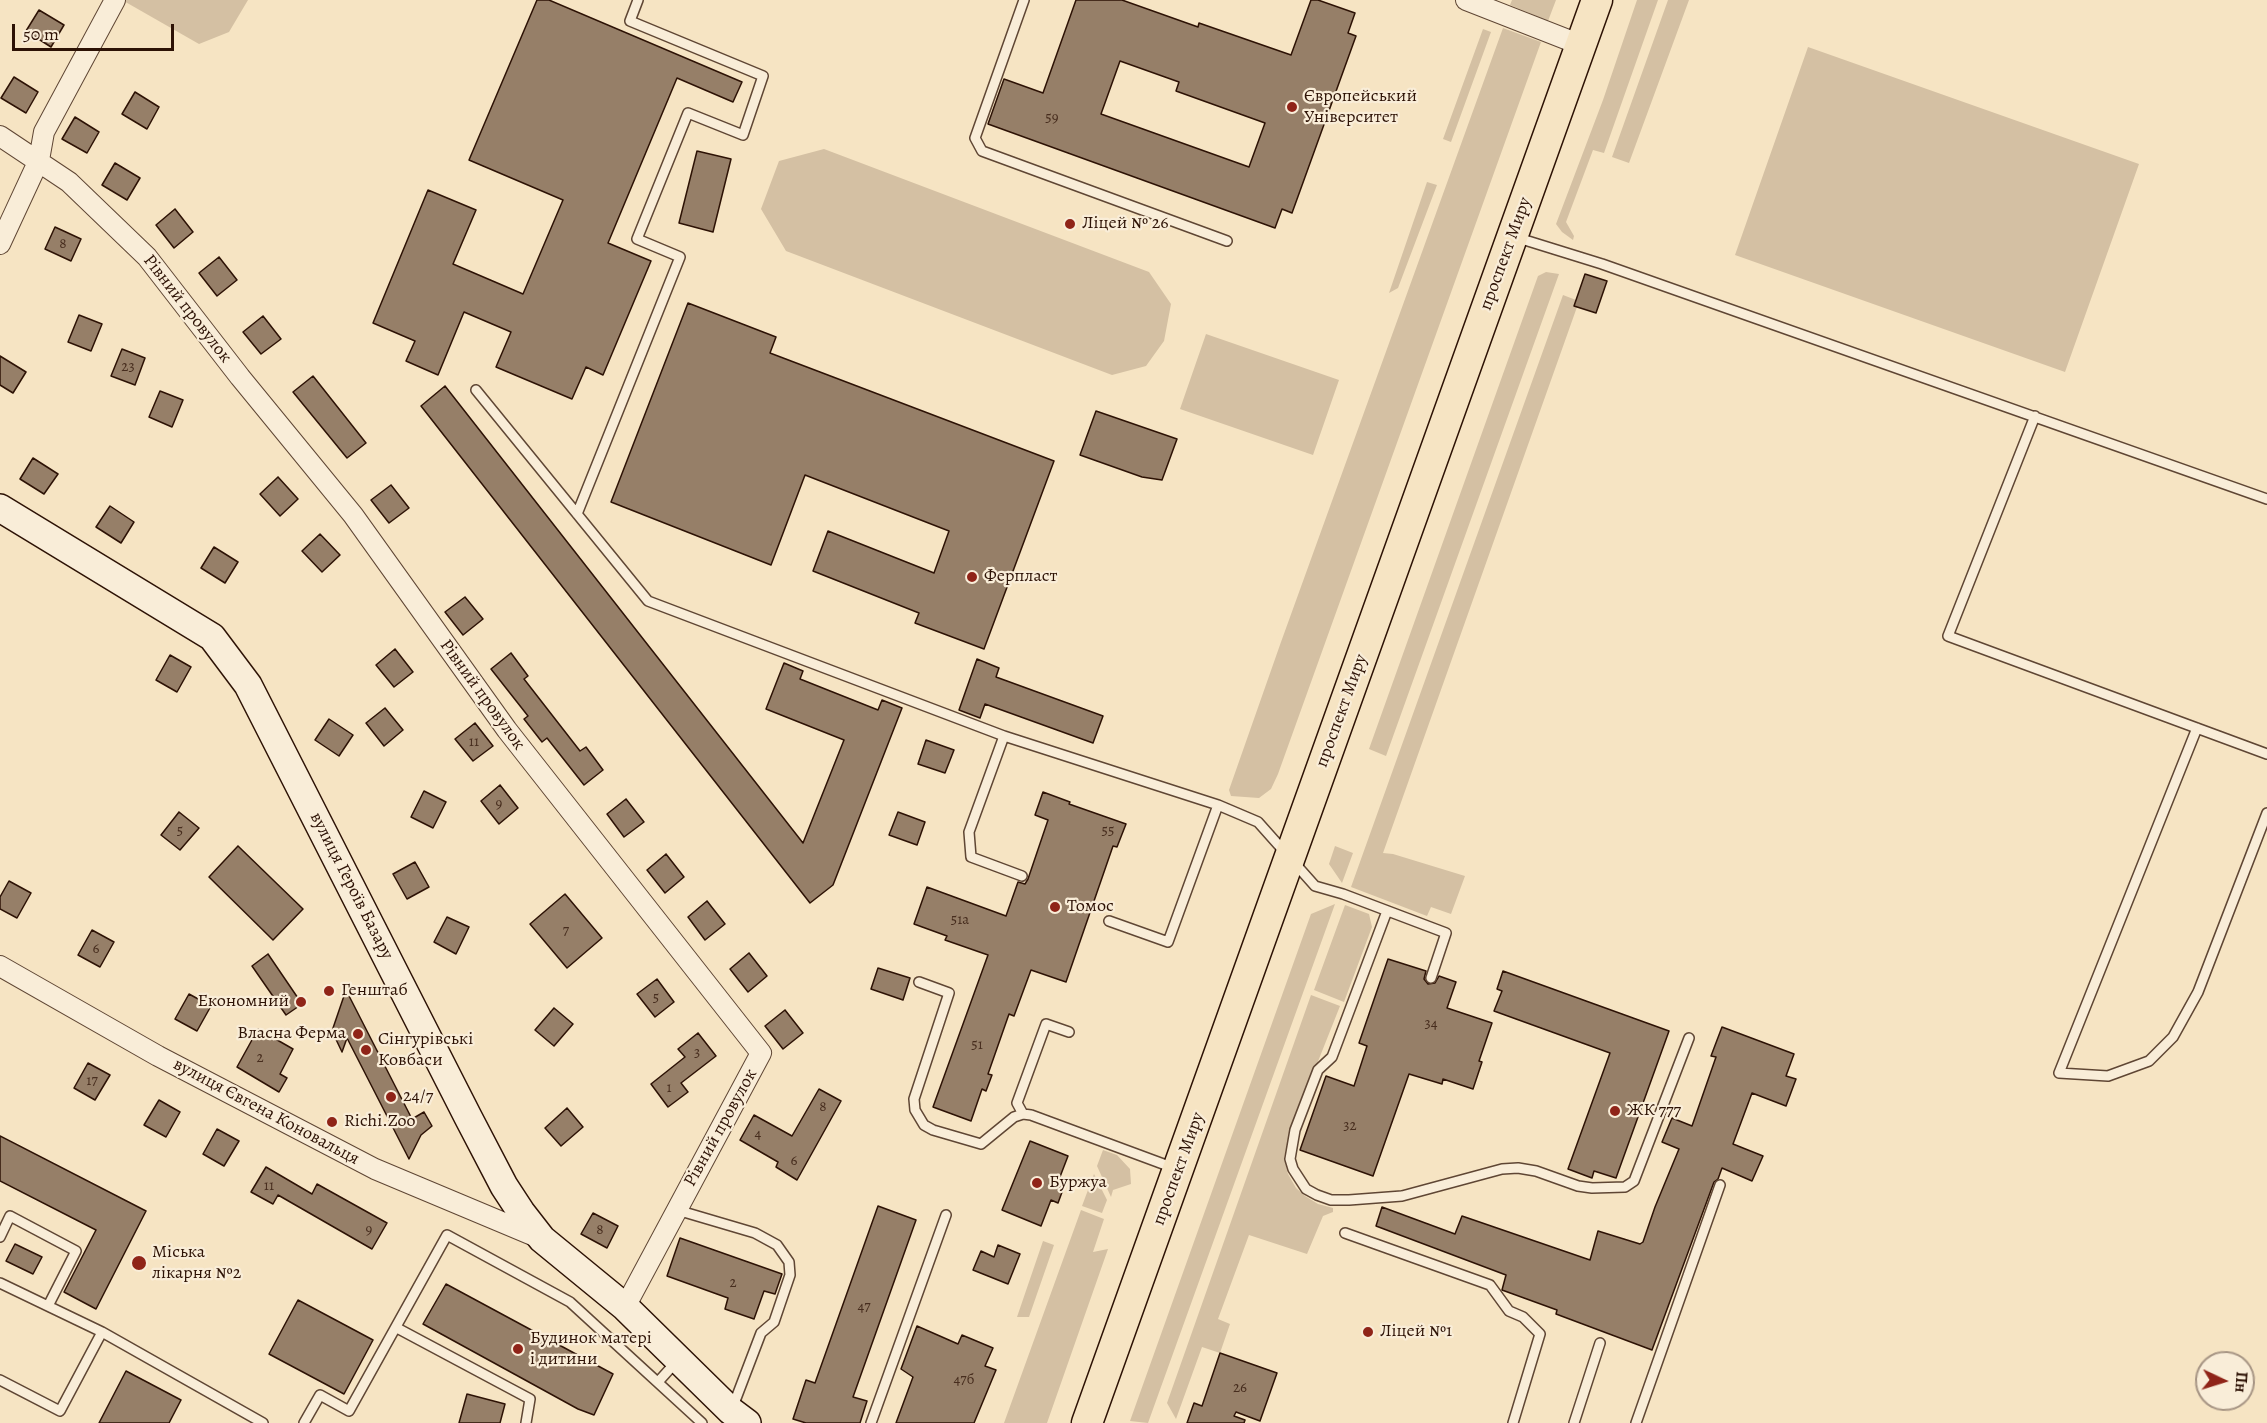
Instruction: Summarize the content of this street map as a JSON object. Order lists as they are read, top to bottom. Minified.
{"streets":{"main road":["проспект Миру","вулиця Героїв Базару"],"street":["Рівний провулок","вулиця Євгена Коновальця"]},"crossings":[["Рівний провулок","вулиця Героїв Базару"],["вулиця Героїв Базару","вулиця Євгена Коновальця"]],"places":["Європейський Університет","Ліцей № 26","Ферпласт","Томос","Генштаб","Економний","Власна Ферма","Сінгурівські Ковбаси","24/7","ЖК 777","Richi.Zoo","Буржуа","Міська лікарня №2","Ліцей №1","Будинок матері і дитини"],"house_numbers":["59","8","23","11","9","5","55","51а","7","6","5","34","51","3","2","17","1","8","32","4","6","11","9","8","2","47","47б","26"],"scale_bar":"50 m","north":"right"}
